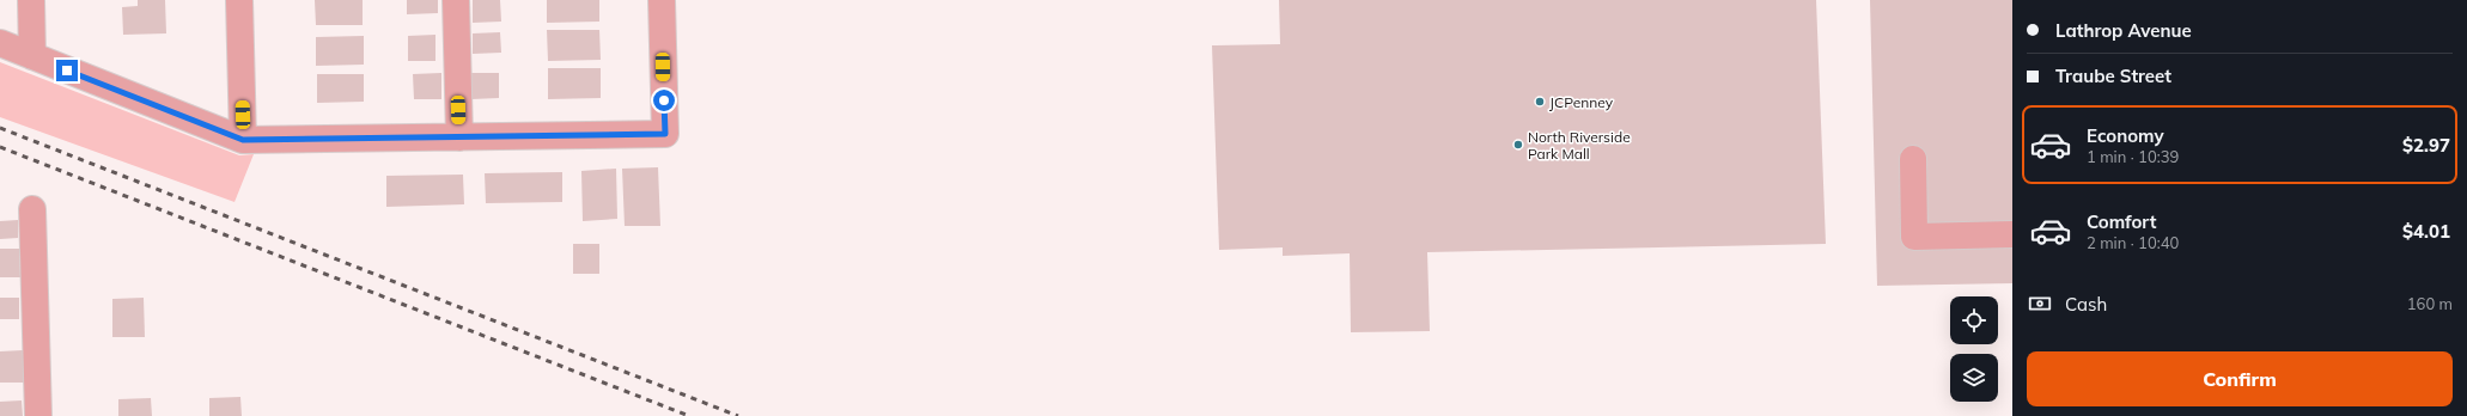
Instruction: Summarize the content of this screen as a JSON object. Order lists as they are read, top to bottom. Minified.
{"places":["JCPenney","North Riverside Park Mall"],"page":{"banner":["Lathrop Avenue","Traube Street"],"list":[{"name":"Economy","note":"1 min · 10:39","value":"$2.97"},{"name":"Comfort","note":"2 min · 10:40","value":"$4.01"}],"pay":["Cash","160 m"],"buttons":"Confirm"}}
